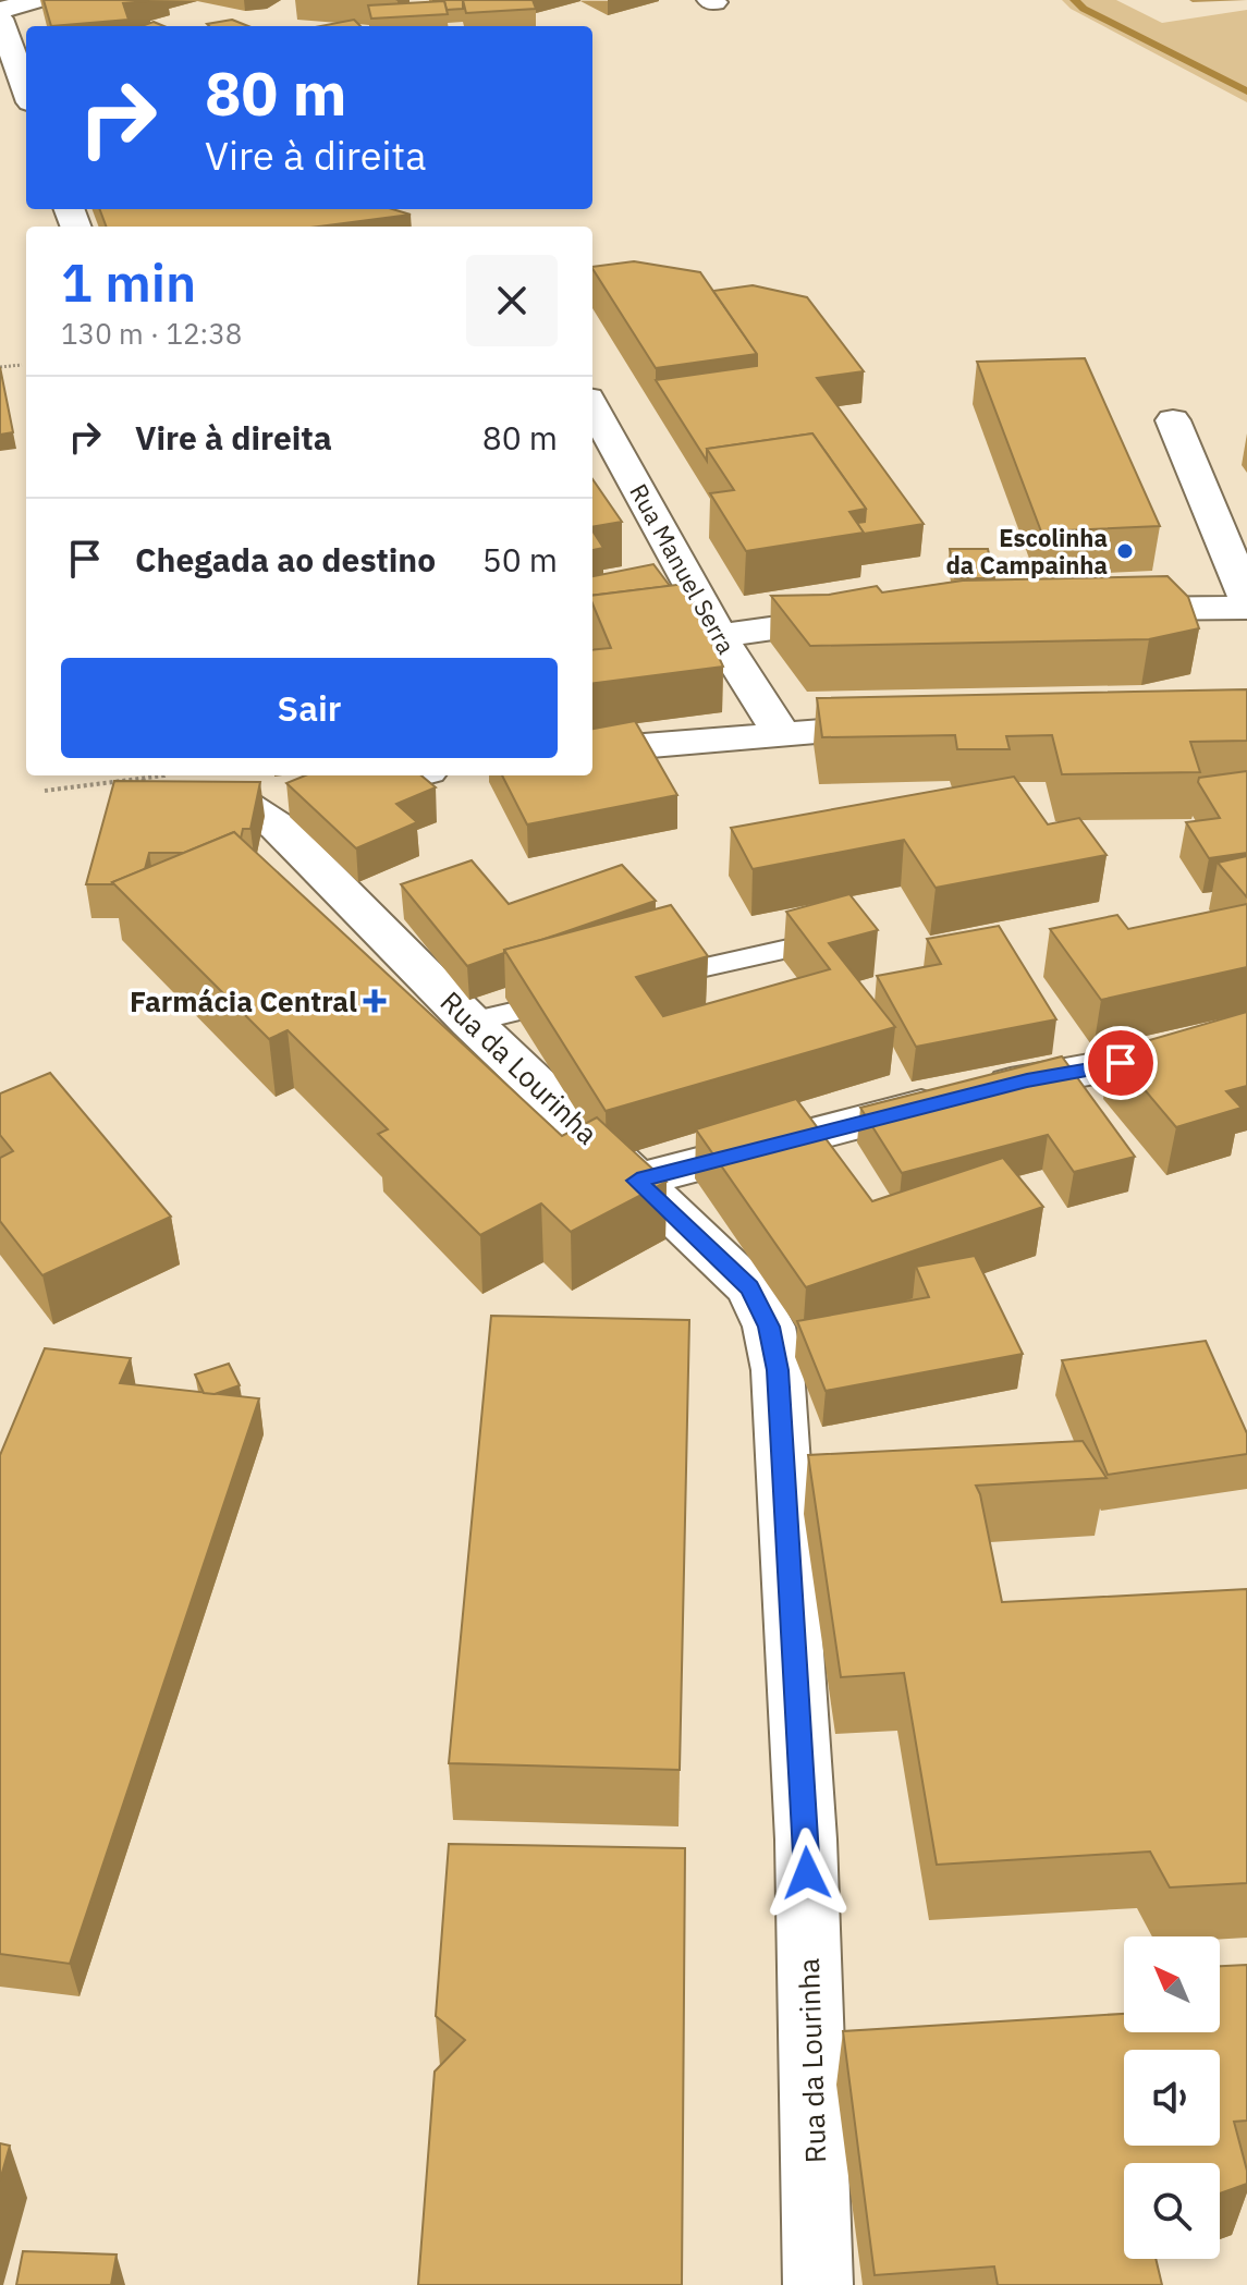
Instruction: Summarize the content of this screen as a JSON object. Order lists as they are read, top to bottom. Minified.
{"streets":{"street":["Rua Manuel Serra","Rua da Lourinha"]},"places":{"other":["Escolinha da Campainha"],"health":["Farmácia Central"]},"north":"top left","page":{"turn":["80 m","Vire à direita"],"heading":["1 min","130 m · 12:38"],"list":[{"name":"Vire à direita","value":"80 m"},{"name":"Chegada ao destino","value":"50 m"}],"buttons":"Sair"}}
